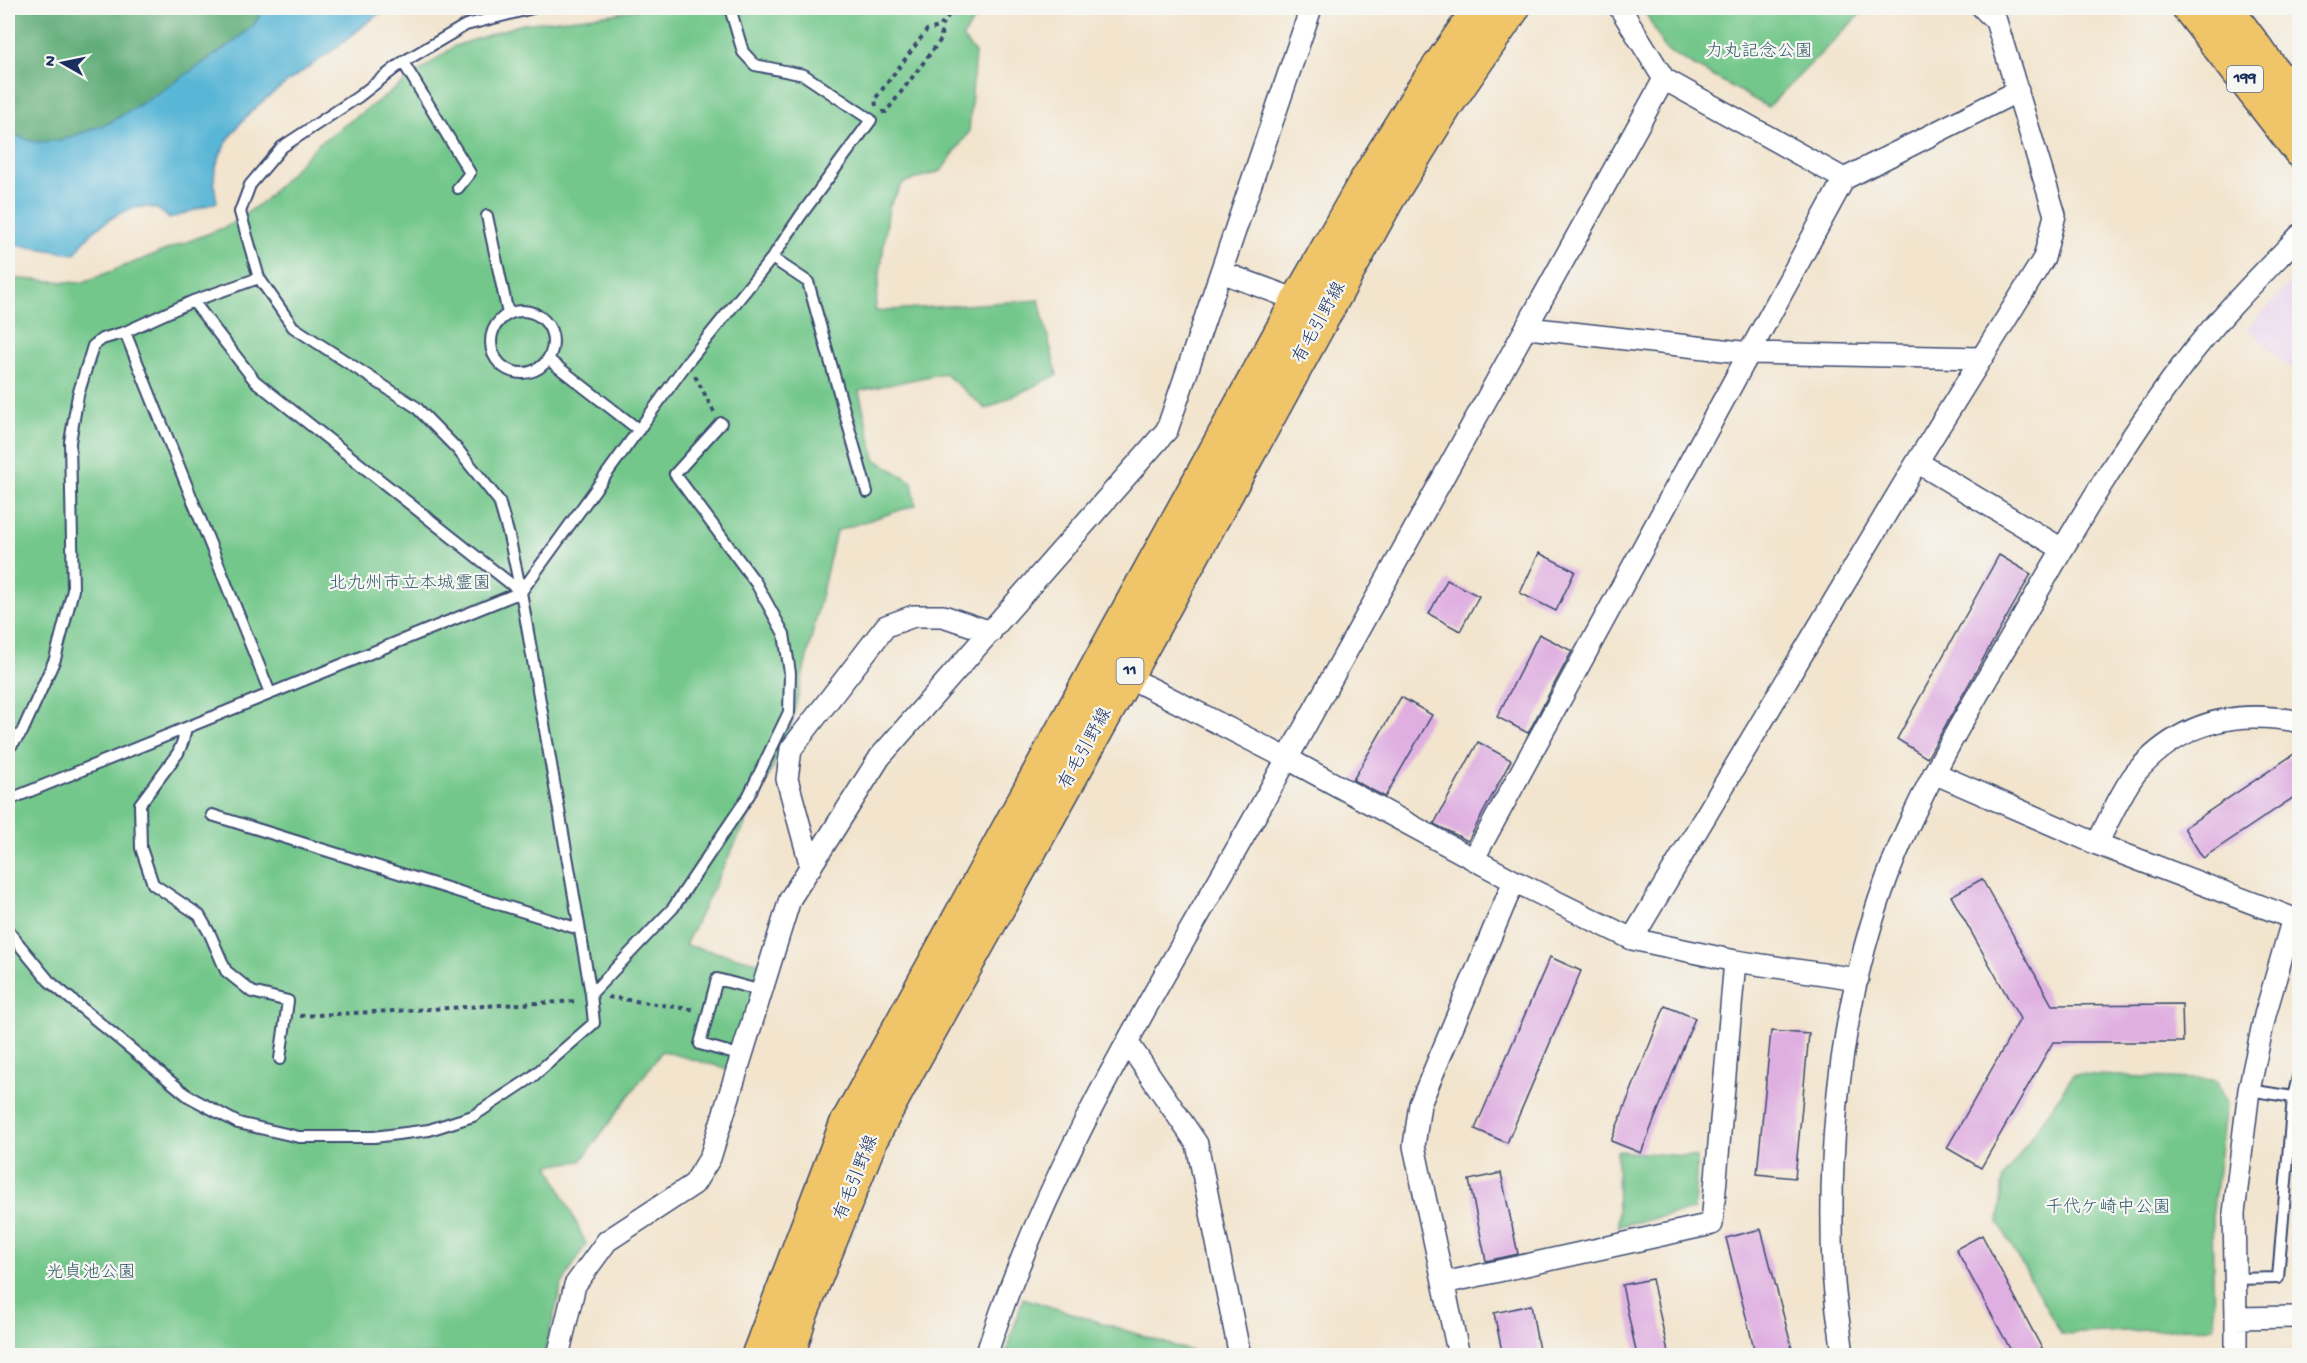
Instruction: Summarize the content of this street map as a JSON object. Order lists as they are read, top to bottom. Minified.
{"streets":{"main road":["199","有毛引野線","11"]},"parks":["力丸記念公園","北九州市立本城霊園","千代ケ崎中公園","光貞池公園"],"north":"left"}
